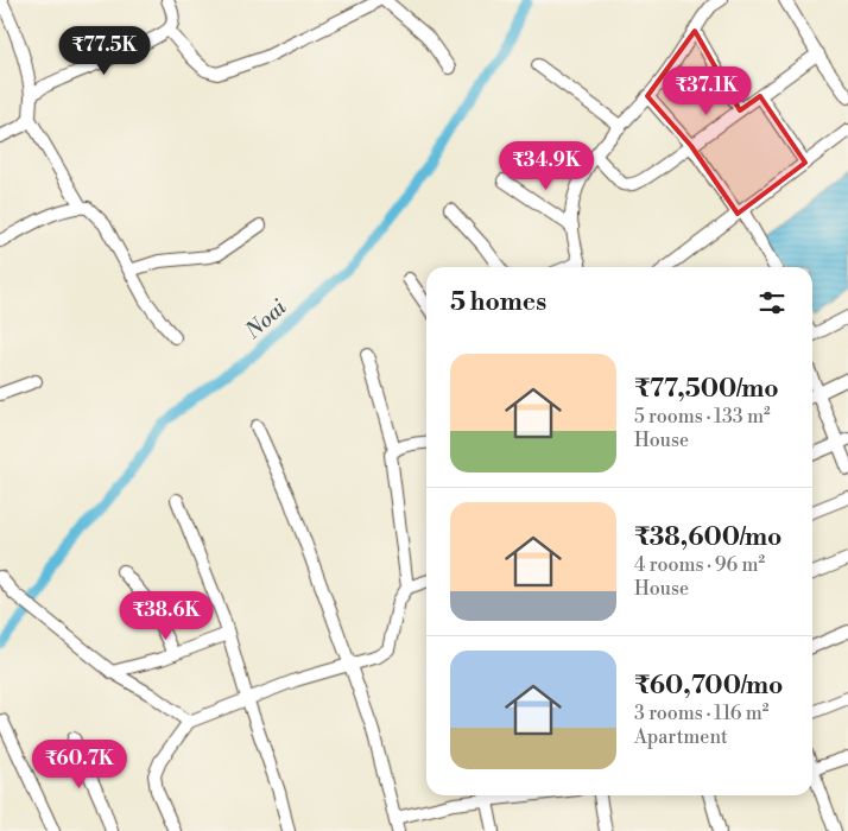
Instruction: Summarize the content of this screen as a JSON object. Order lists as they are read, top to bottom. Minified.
{"water":["Noai"],"page":{"price":["₹77.5K","₹37.1K","₹34.9K","₹38.6K","₹60.7K"],"heading":"5 homes","list":[{"name":"₹77,500/mo","note":"5 rooms · 133 m² · House"},{"name":"₹38,600/mo","note":"4 rooms · 96 m² · House"},{"name":"₹60,700/mo","note":"3 rooms · 116 m² · Apartment"}]}}
